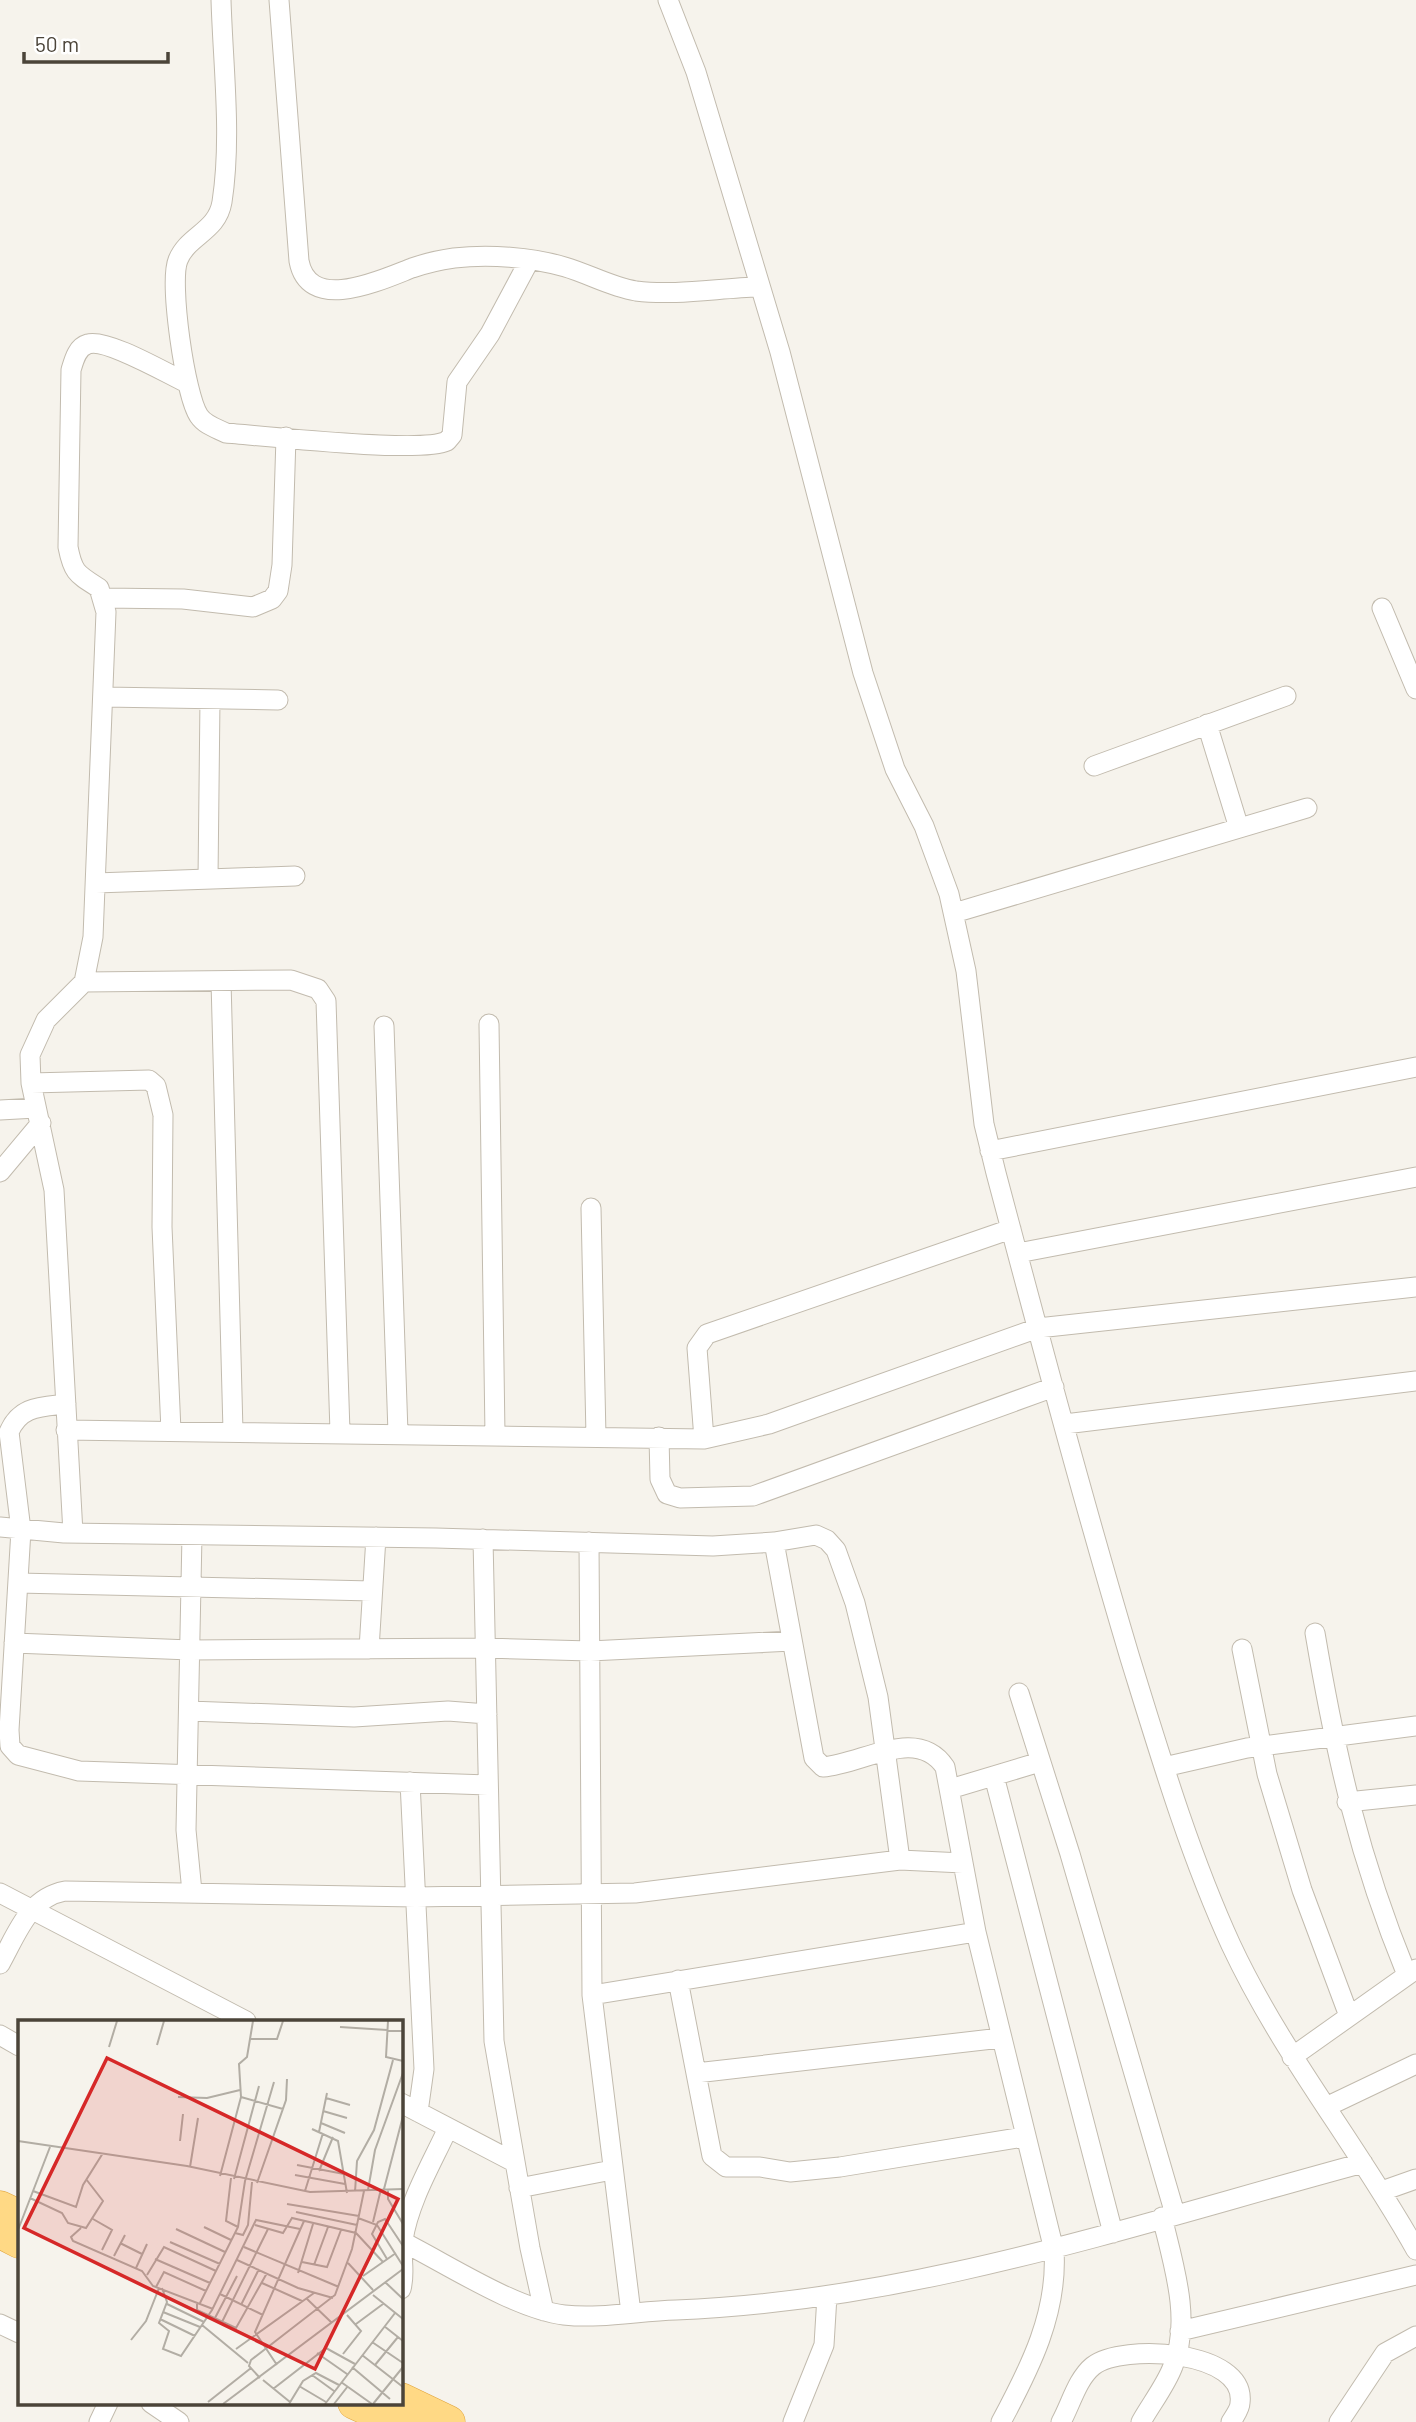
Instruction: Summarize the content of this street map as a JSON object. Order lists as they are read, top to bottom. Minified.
{"scale_bar":"50 m"}
